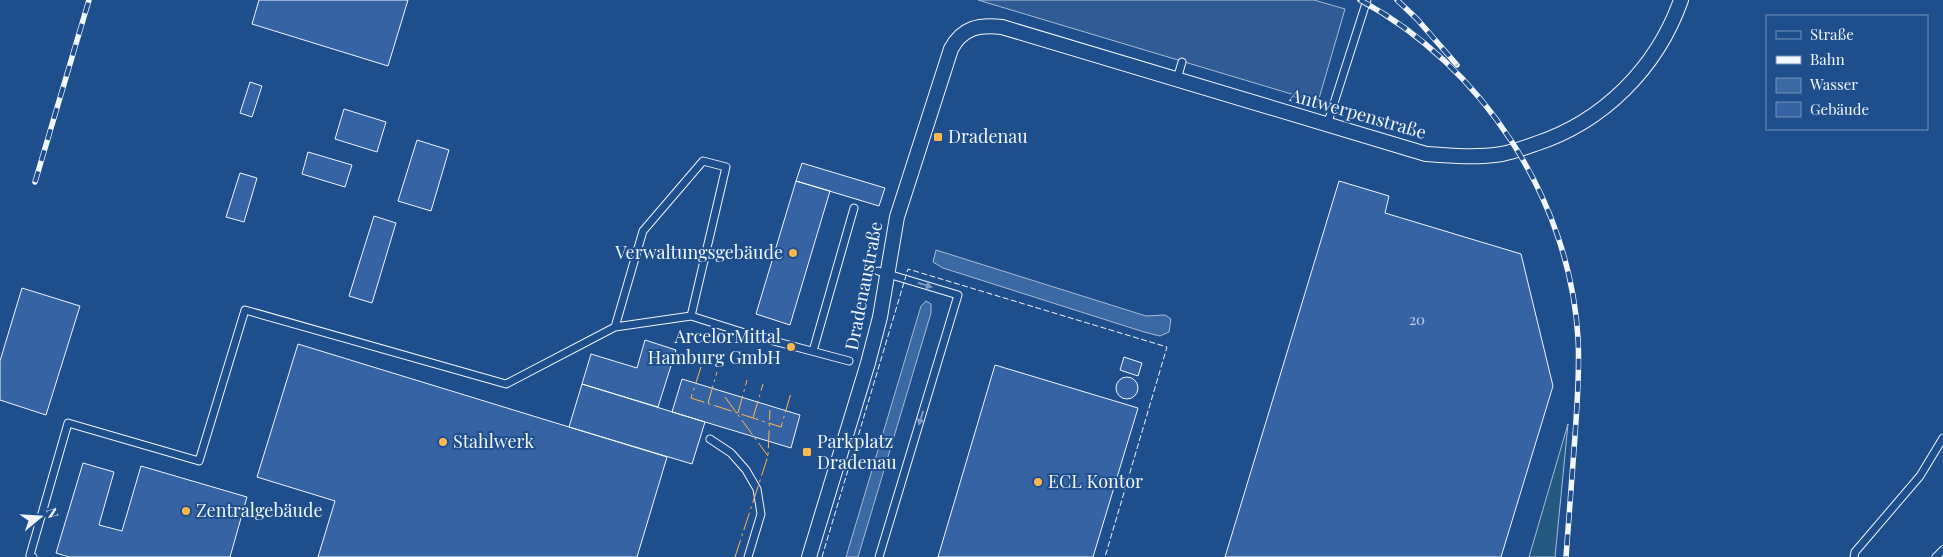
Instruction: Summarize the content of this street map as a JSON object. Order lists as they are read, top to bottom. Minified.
{"streets":{"street":["Antwerpenstraße","Dradenaustraße"]},"crossings":[["Antwerpenstraße","Dradenaustraße"]],"places":{"transit":["Dradenau","Parkplatz Dradenau"],"other":["Verwaltungsgebäude","ArcelorMittal Hamburg GmbH","Stahlwerk","ECL Kontor","Zentralgebäude"]},"house_numbers":["20"],"legend":["Straße","Bahn","Wasser","Gebäude"],"north":"right"}
